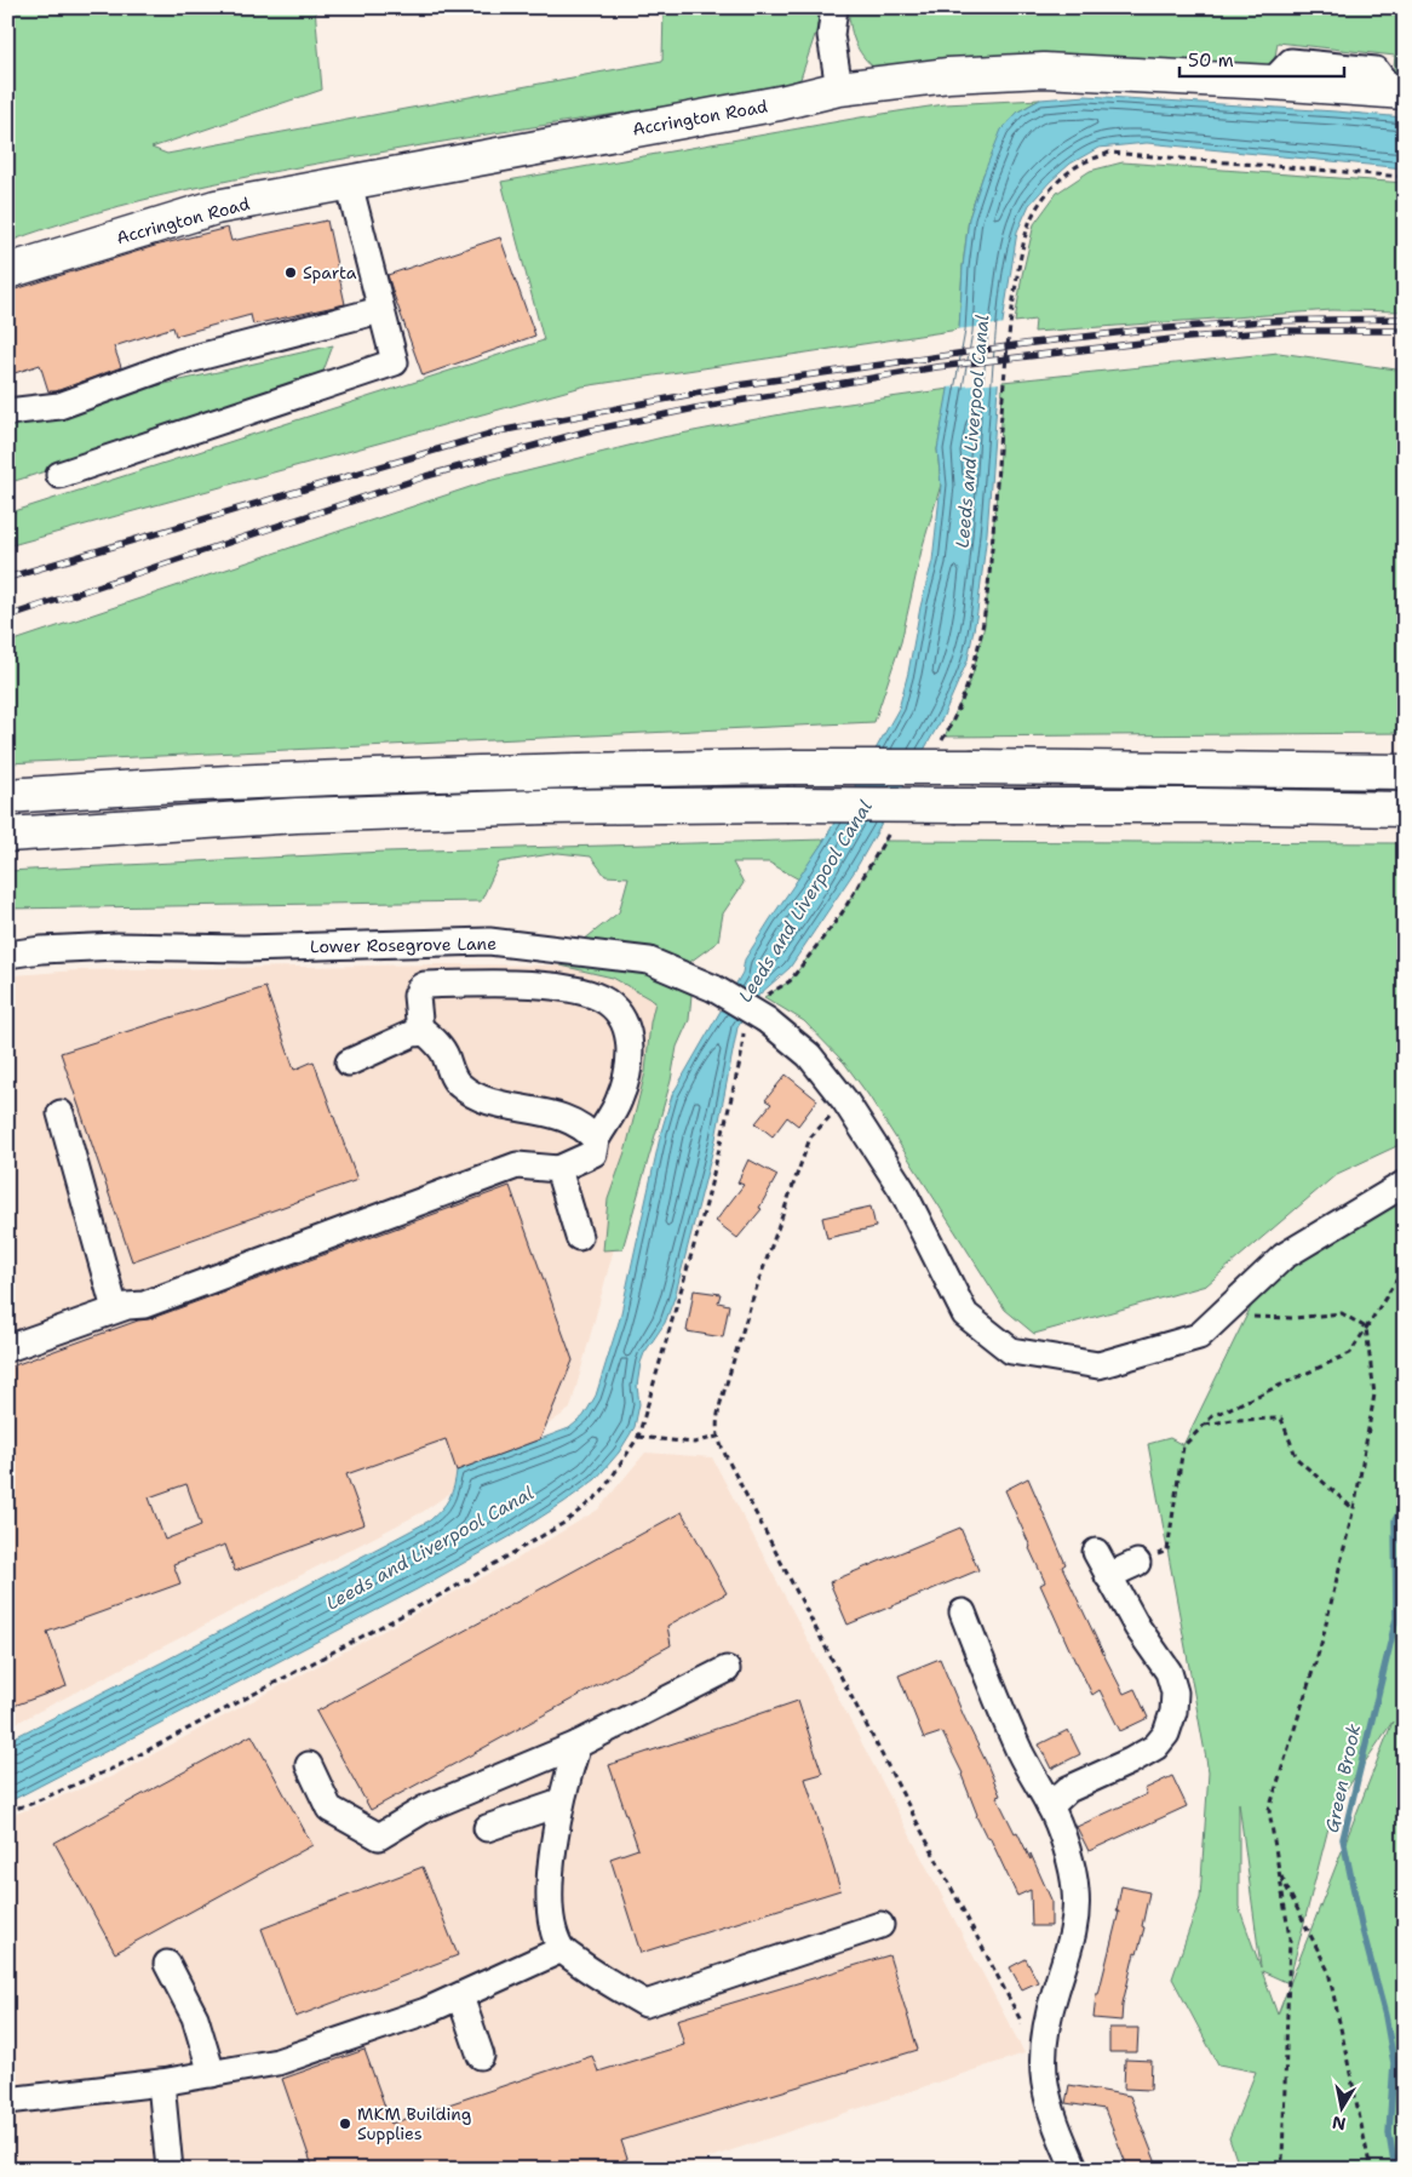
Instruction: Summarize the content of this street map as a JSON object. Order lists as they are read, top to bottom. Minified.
{"streets":{"highway":["Accrington Road"],"street":["Lower Rosegrove Lane"]},"water":["Leeds and Liverpool Canal","Green Brook"],"places":["Sparta","MKM Building Supplies"],"scale_bar":"50 m","north":"bottom"}
